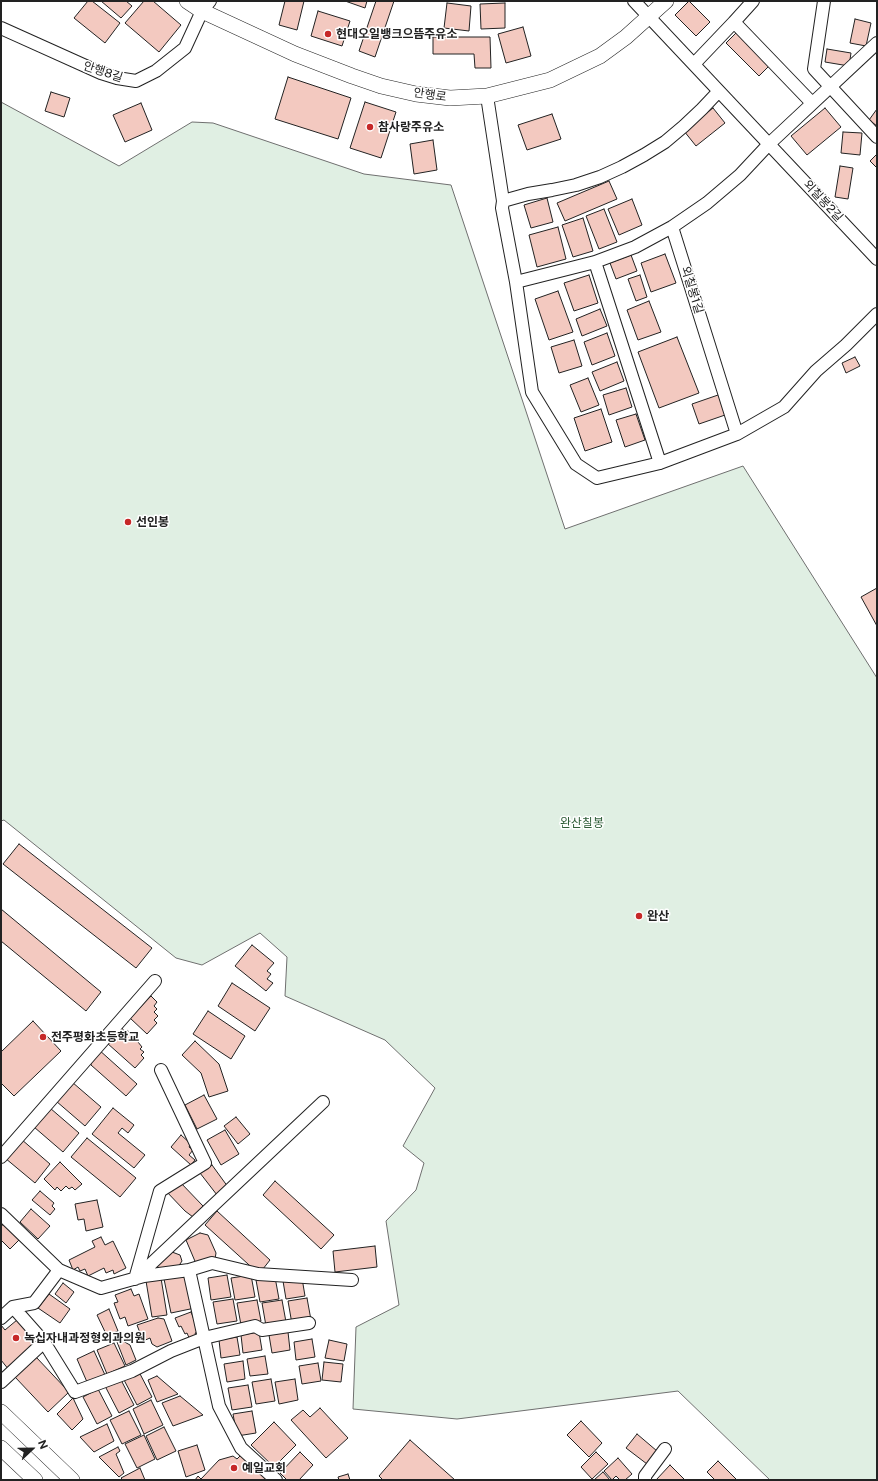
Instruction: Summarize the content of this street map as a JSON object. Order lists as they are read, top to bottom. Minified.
{"streets":{"street":["안행8길","안행로","외칠봉2길","외칠봉1길"]},"crossings":[["안행8길","안행로"],["안행로","외칠봉2길"]],"parks":["완산칠봉"],"places":["현대오일뱅크으뜸주유소","참사랑주유소","선인봉","완산","전주평화초등학교","녹십자내과정형외과의원","예일교회"],"north":"right"}
